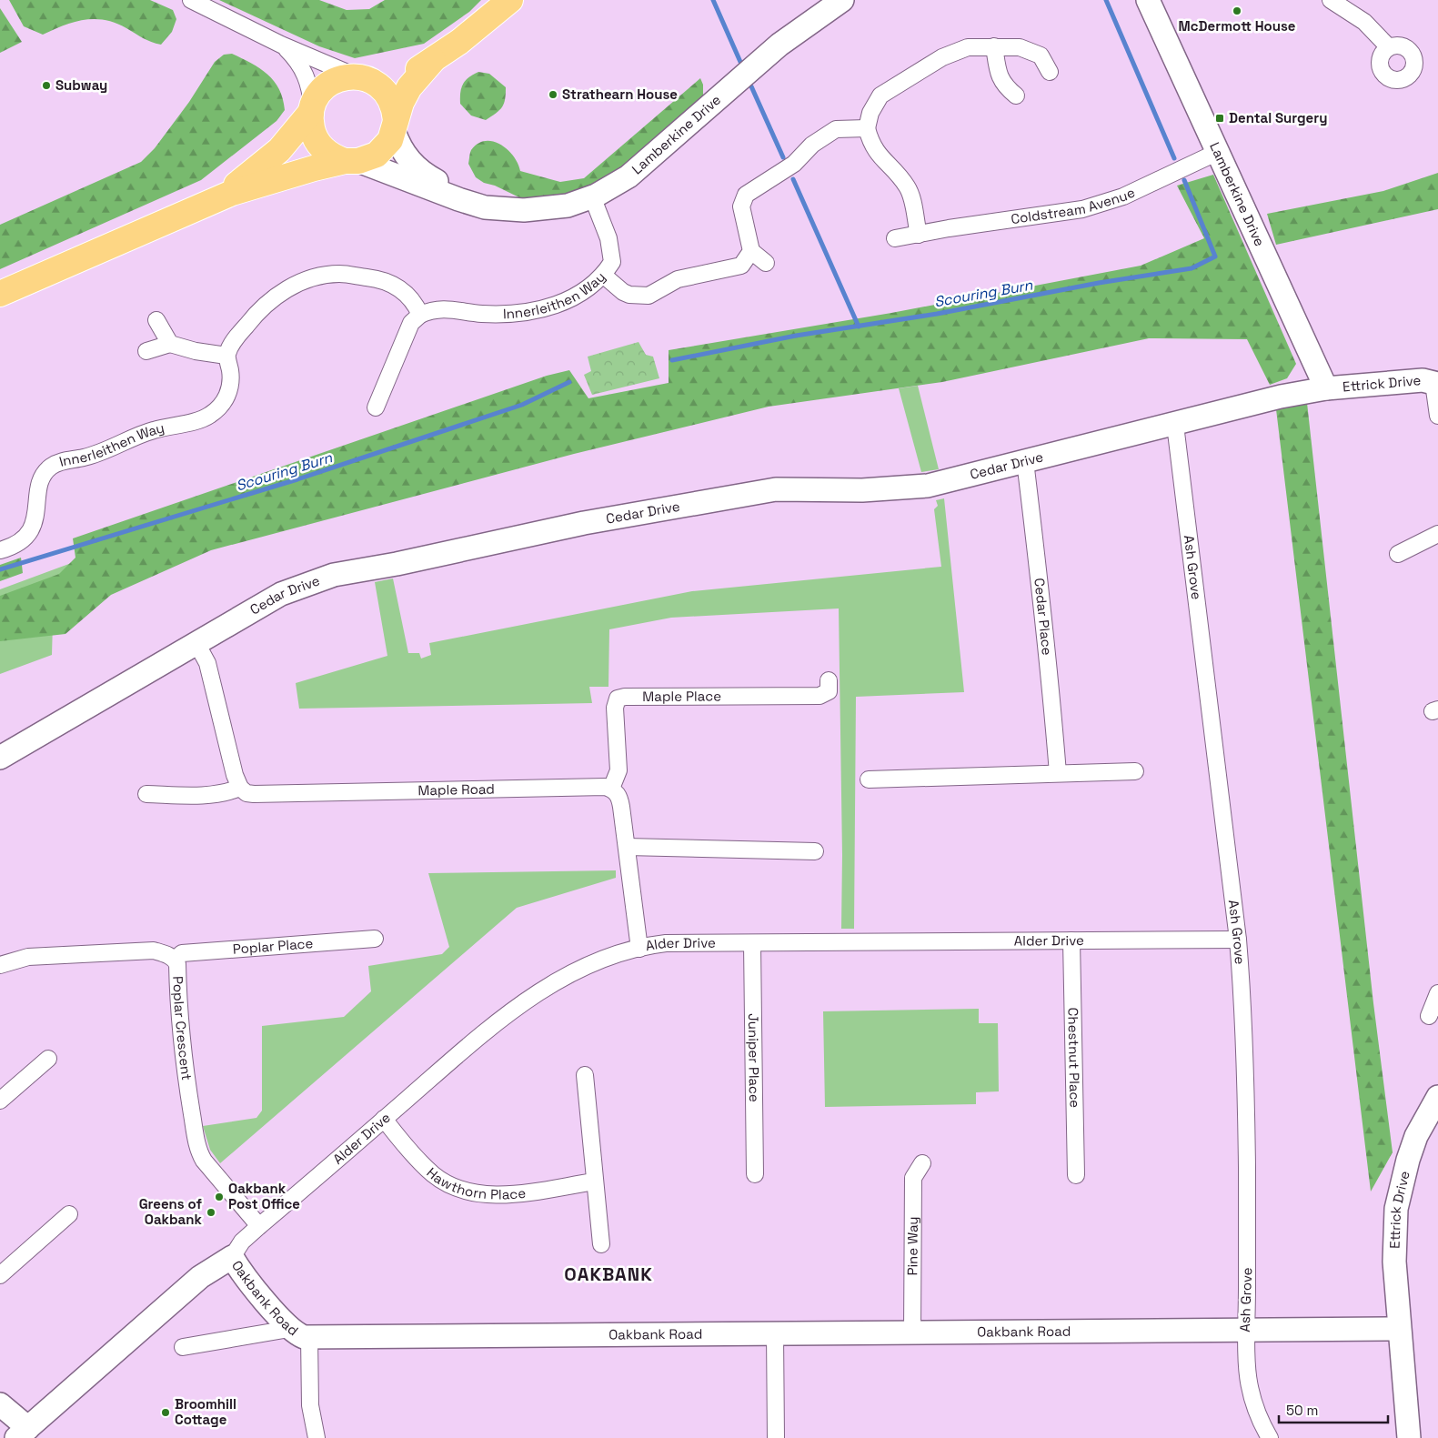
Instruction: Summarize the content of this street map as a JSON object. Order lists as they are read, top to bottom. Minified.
{"streets":{"street":["Lamberkine Drive","Coldstream Avenue","Innerleithen Way","Ettrick Drive","Cedar Drive","Ash Grove","Cedar Place","Maple Place","Maple Road","Alder Drive","Poplar Place","Poplar Crescent","Chestnut Place","Juniper Place","Hawthorn Place","Pine Way","Oakbank Road"]},"crossings":[["Lamberkine Drive","Coldstream Avenue"],["Lamberkine Drive","Innerleithen Way"],["Lamberkine Drive","Ettrick Drive"],["Lamberkine Drive","Cedar Drive"],["Ettrick Drive","Cedar Drive"],["Ettrick Drive","Oakbank Road"],["Cedar Drive","Ash Grove"],["Cedar Drive","Cedar Place"],["Ash Grove","Alder Drive"],["Ash Grove","Oakbank Road"],["Maple Place","Maple Road"],["Alder Drive","Poplar Crescent"],["Alder Drive","Chestnut Place"],["Alder Drive","Juniper Place"],["Alder Drive","Hawthorn Place"],["Alder Drive","Oakbank Road"],["Poplar Place","Poplar Crescent"],["Pine Way","Oakbank Road"]],"districts":["OAKBANK"],"water":["Scouring Burn"],"places":{"other":["McDermott House","Subway","Strathearn House","Oakbank Post Office","Greens of Oakbank","Broomhill Cottage"],"transit":["Dental Surgery"]},"scale_bar":"50 m"}
